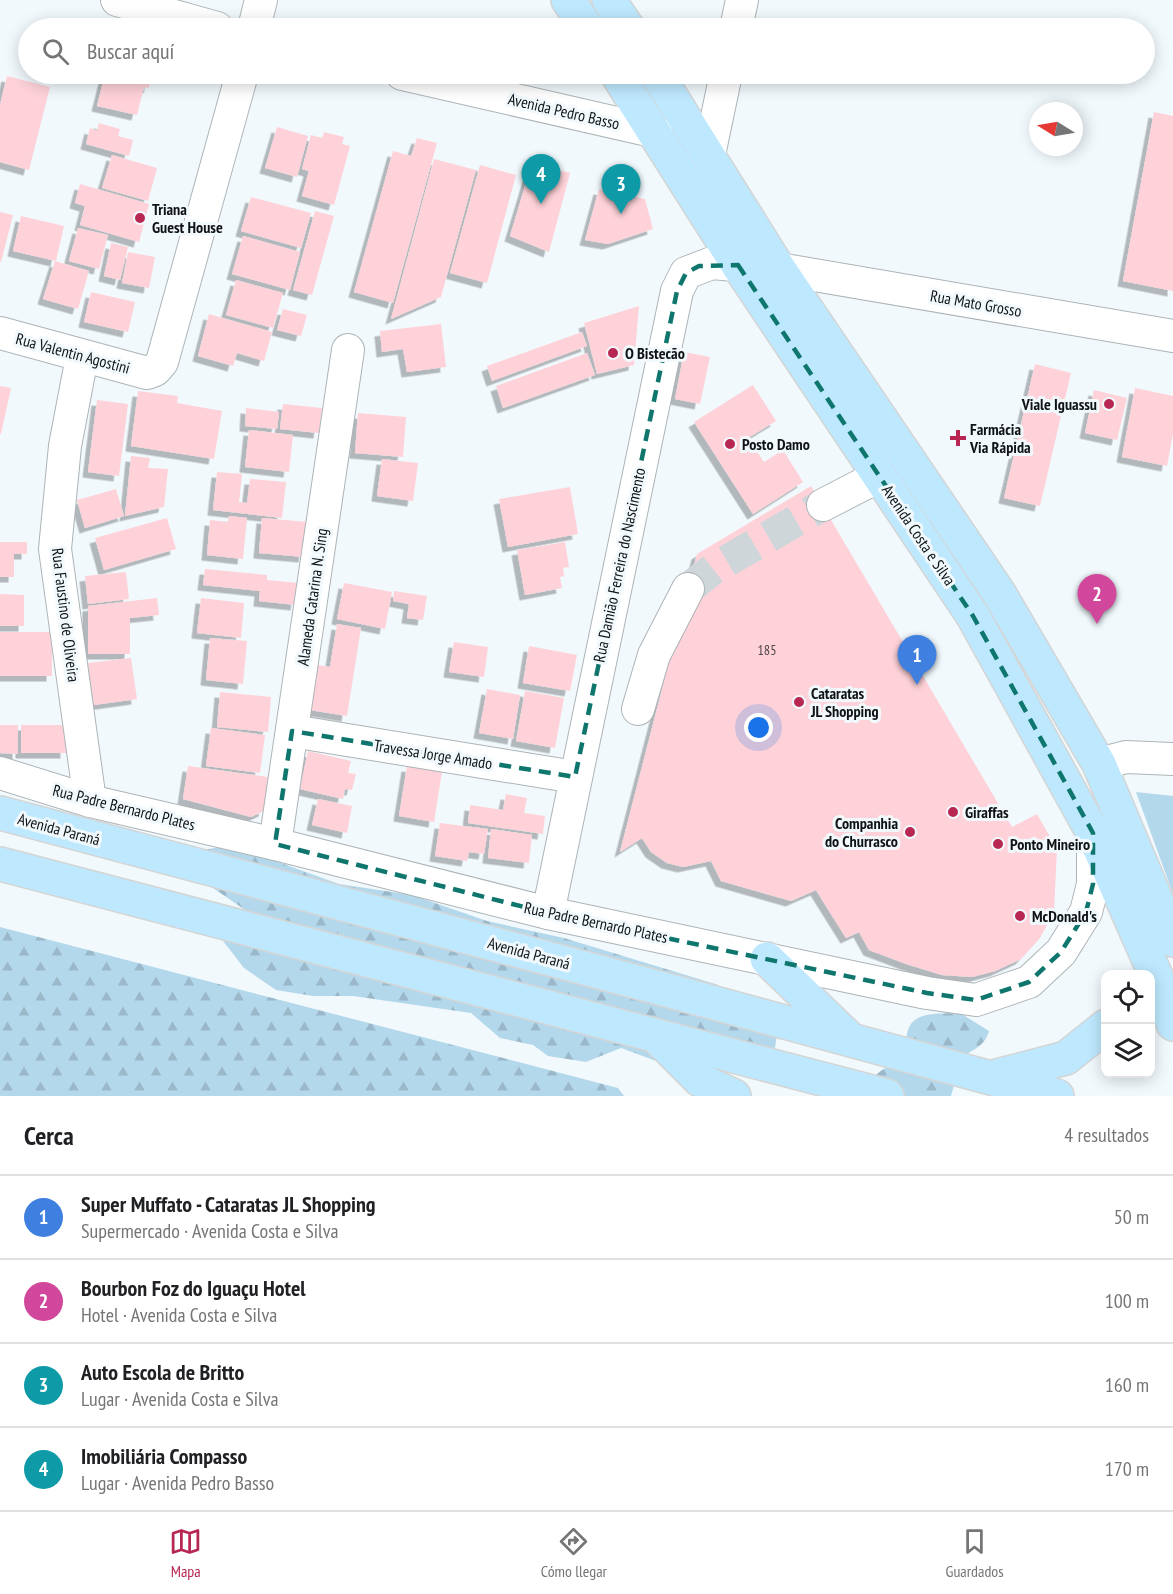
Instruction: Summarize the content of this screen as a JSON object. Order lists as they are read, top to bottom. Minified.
{"streets":{"main road":["Avenida Costa e Silva","Avenida Paraná"],"street":["Avenida Pedro Basso","Rua Mato Grosso","Rua Valentin Agostini","Rua Damião Ferreira do Nascimento","Alameda Catarina N. Sing","Rua Faustino de Oliveira","Travessa Jorge Amado","Rua Padre Bernardo Plates"]},"crossings":[["Avenida Pedro Basso","Avenida Costa e Silva"],["Rua Mato Grosso","Avenida Costa e Silva"],["Rua Mato Grosso","Rua Damião Ferreira do Nascimento"],["Rua Valentin Agostini","Rua Faustino de Oliveira"],["Avenida Costa e Silva","Rua Damião Ferreira do Nascimento"],["Avenida Costa e Silva","Rua Padre Bernardo Plates"],["Rua Damião Ferreira do Nascimento","Travessa Jorge Amado"],["Rua Damião Ferreira do Nascimento","Rua Padre Bernardo Plates"],["Alameda Catarina N. Sing","Travessa Jorge Amado"],["Alameda Catarina N. Sing","Rua Padre Bernardo Plates"],["Rua Faustino de Oliveira","Rua Padre Bernardo Plates"]],"places":{"other":["Triana Guest House","O Bistecão","Viale Iguassu","Posto Damo","Cataratas JL Shopping","Giraffas","Companhia do Churrasco","Ponto Mineiro","McDonald's"],"health":["Farmácia Via Rápida"]},"house_numbers":["185"],"north":"left","page":{"search":"Buscar aquí","pins":["4","3","2","1"],"heading":["Cerca","4 resultados"],"list":[{"mark":"1","name":"Super Muffato - Cataratas JL Shopping","note":"Supermercado · Avenida Costa e Silva","value":"50 m"},{"mark":"2","name":"Bourbon Foz do Iguaçu Hotel","note":"Hotel · Avenida Costa e Silva","value":"100 m"},{"mark":"3","name":"Auto Escola de Britto","note":"Lugar · Avenida Costa e Silva","value":"160 m"},{"mark":"4","name":"Imobiliária Compasso","note":"Lugar · Avenida Pedro Basso","value":"170 m"}],"nav":["Mapa","Cómo llegar","Guardados"]}}
